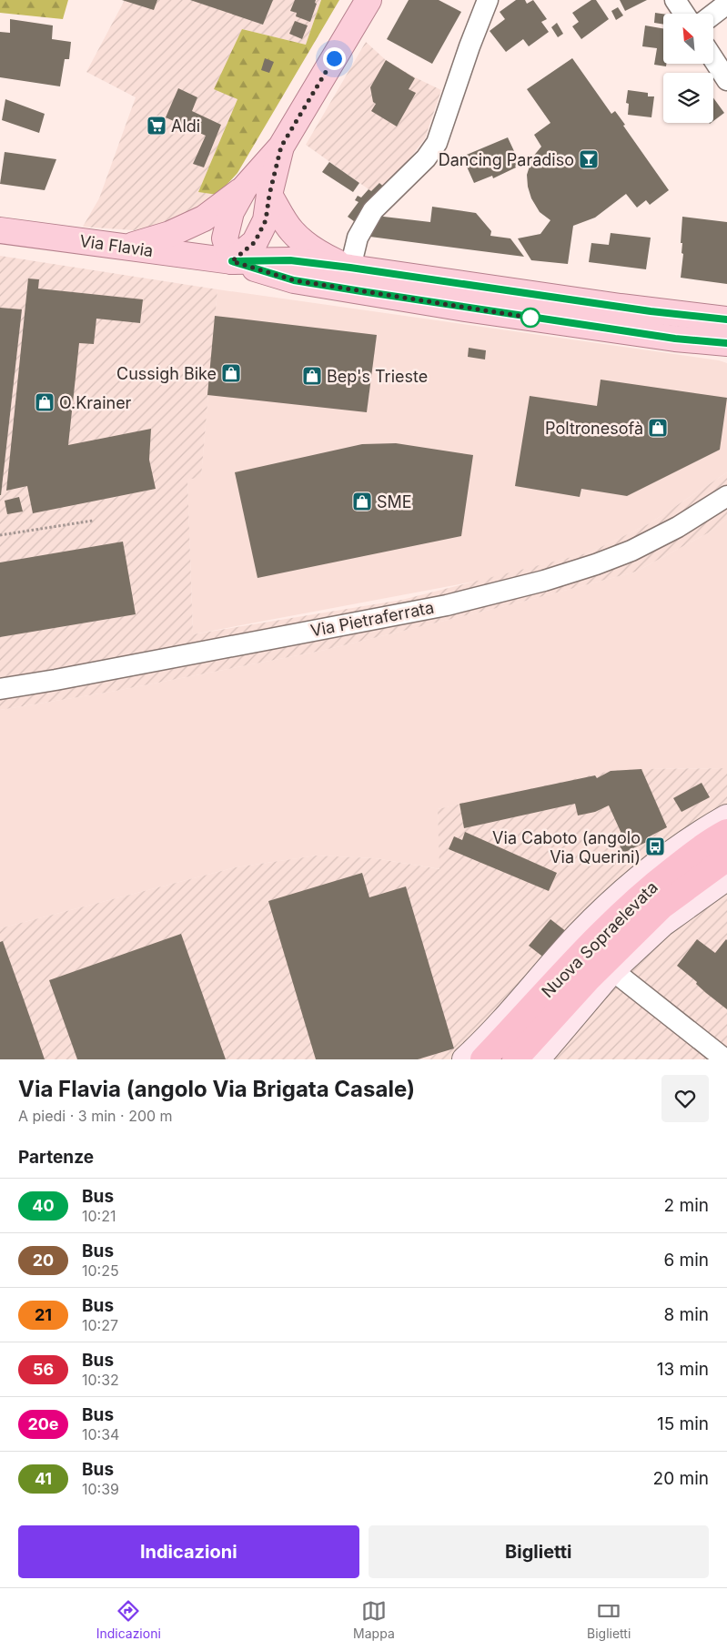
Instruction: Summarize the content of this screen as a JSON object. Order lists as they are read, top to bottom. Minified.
{"streets":{"highway":["Nuova Sopraelevata"],"main road":["Via Flavia"],"street":["Via Pietraferrata"]},"places":{"supermarket":["Aldi"],"bar":["Dancing Paradiso"],"shop":["Cussigh Bike","Bep's Trieste","O.Krainer","Poltronesofà","SME"],"bus stop":["Via Caboto (angolo Via Querini)"]},"lines":["bus line 40"],"north":"top left","page":{"heading":[["Via Flavia (angolo Via Brigata Casale)","A piedi · 3 min · 200 m"],"Partenze"],"list":[{"mark":"40","name":"Bus","note":"10:21","value":"2 min"},{"mark":"20","name":"Bus","note":"10:25","value":"6 min"},{"mark":"21","name":"Bus","note":"10:27","value":"8 min"},{"mark":"56","name":"Bus","note":"10:32","value":"13 min"},{"mark":"20e","name":"Bus","note":"10:34","value":"15 min"},{"mark":"41","name":"Bus","note":"10:39","value":"20 min"}],"buttons":["Indicazioni","Biglietti"],"tabs":["Indicazioni","Mappa","Biglietti"]}}
